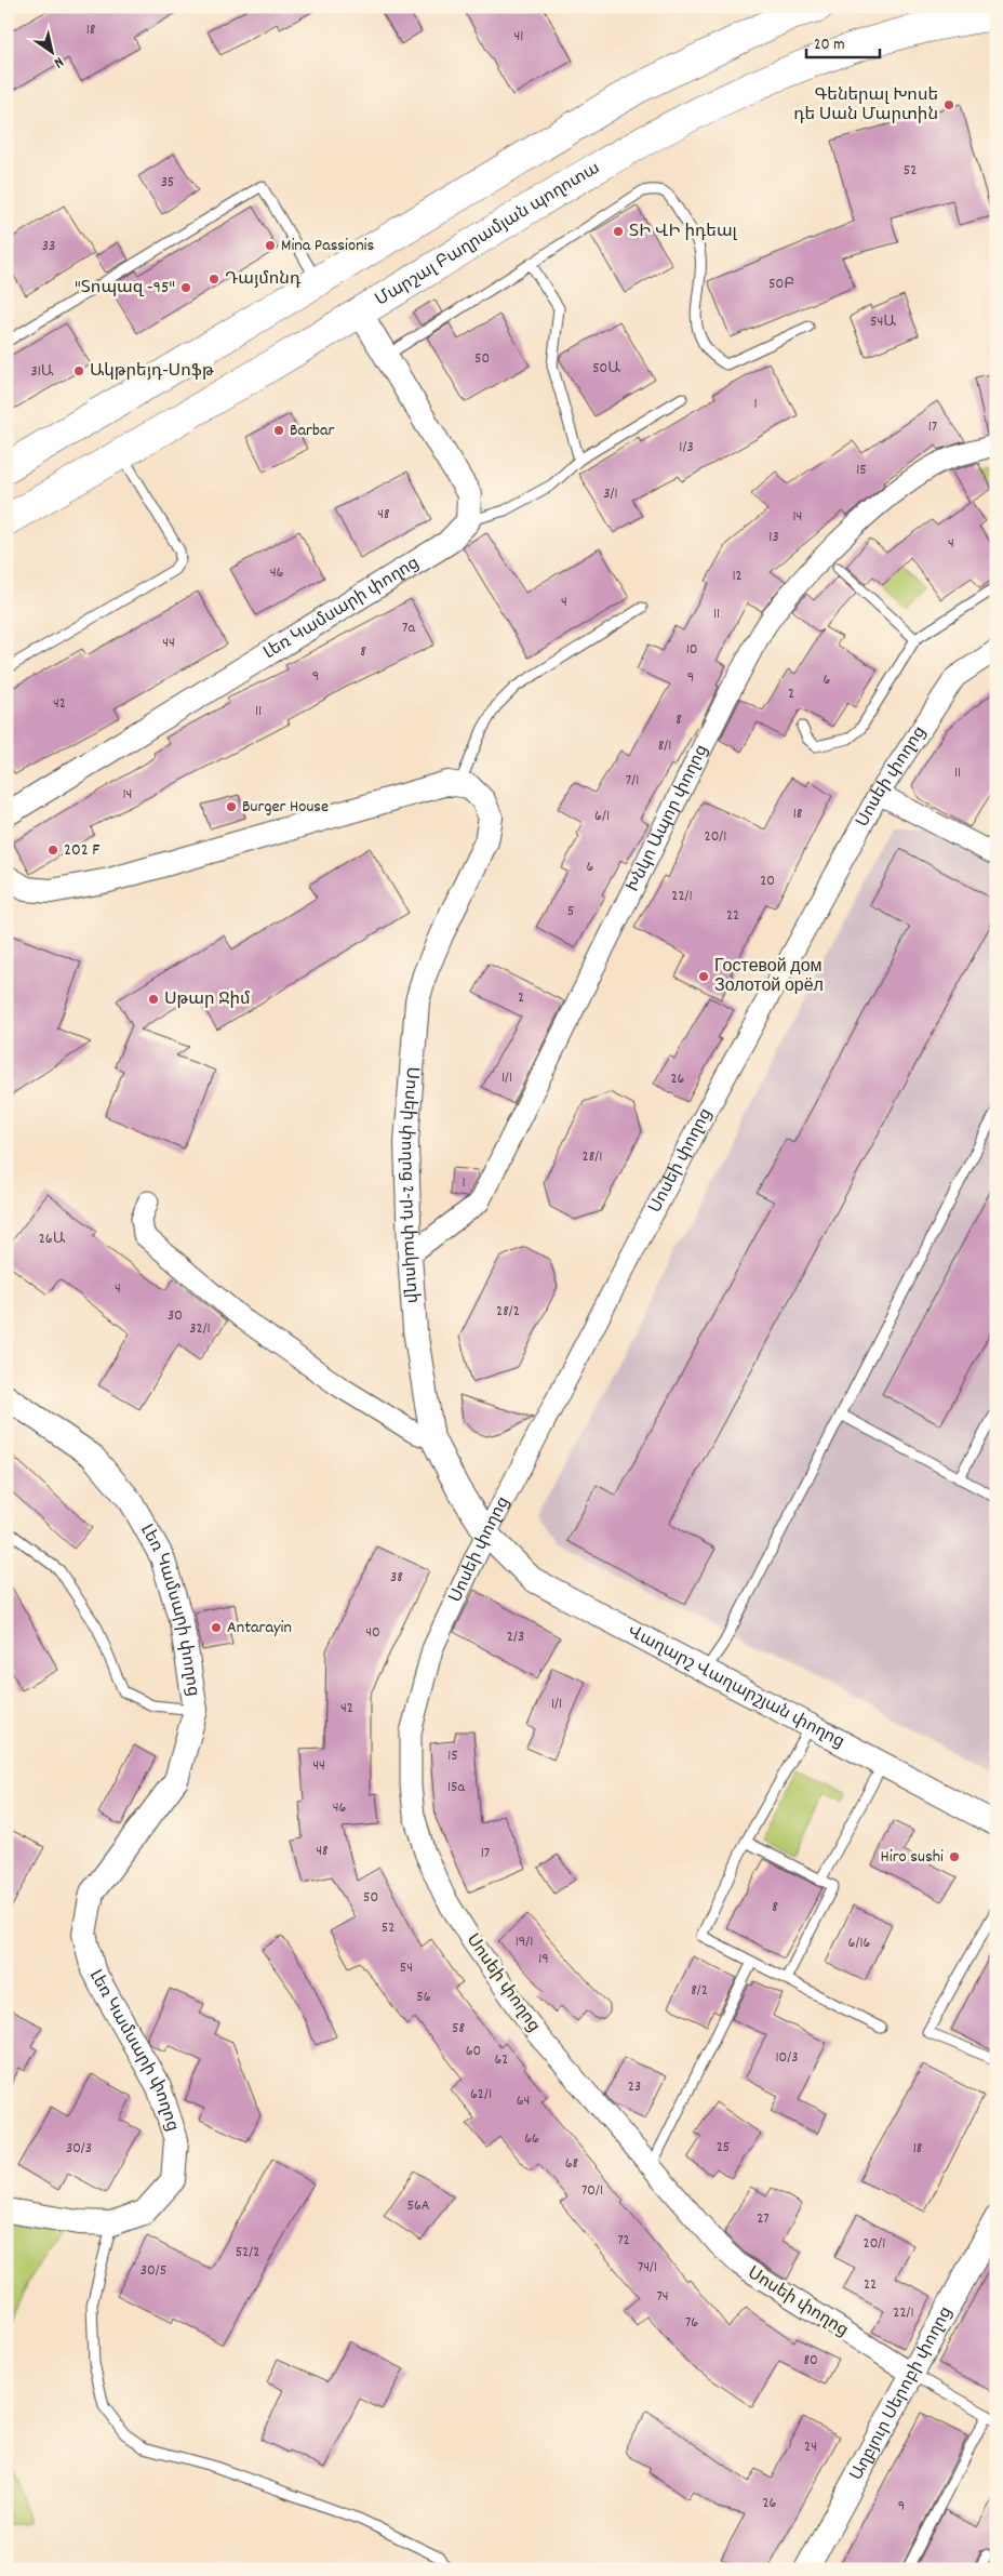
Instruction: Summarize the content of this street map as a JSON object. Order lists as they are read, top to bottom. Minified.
{"streets":{"main road":["Մարշալ Բաղրամյան պողոտա"],"street":["Լեռ Կամսարի փողոց","Սոսեի փողոց","Խնկո Ապոր փողոց","Սոսեի փողոց 2-րդ փակուղի","Վաղարշ Վաղարշյան փողոց","Աղբյուր Սերոբի փողոց"]},"crossings":[["Սոսեի փողոց","Սոսեի փողոց 2-րդ փակուղի"],["Սոսեի փողոց","Վաղարշ Վաղարշյան փողոց"],["Սոսեի փողոց","Աղբյուր Սերոբի փողոց"],["Խնկո Ապոր փողոց","Սոսեի փողոց 2-րդ փակուղի"],["Սոսեի փողոց 2-րդ փակուղի","Վաղարշ Վաղարշյան փողոց"]],"places":["Գեներալ Խոսե դե Սան Մարտին","ՏԻ ՎԻ իդեալ","Mina Passionis","Դայմոնդ","\"Տոպազ -95\"","Ակթրեյդ-Սոֆթ","Barbar","Burger House","202 F","Гостевой дом Золотой орёл","Սթար Ջիմ","Antarayin","Hiro sushi"],"house_numbers":["18","41","52","35","33","50Բ","54Ա","50","50Ա","31Ա","1","17","1/3","15","3/1","48","14","13","4","46","12","4","11","7a","44","10","8","9","9","6","2","42","11","8","8/1","11","7/1","14","18","6/1","20/1","6","20","22/1","5","22","2","1/1","26","28/1","1","26Ա","4","28/2","30","32/1","38","40","2/3","1/1","42","15","44","15a","46","48","17","50","8","52","19/1","6/16","19","54","8/2","56","58","60","10/3","62","23","62/1","64","66","25","30/3","18","68","70/1","56A","27","72","20/1","52/2","74/1","30/5","22","74","22/1","76","80","24","26","9"],"scale_bar":"20 m","north":"bottom right"}
